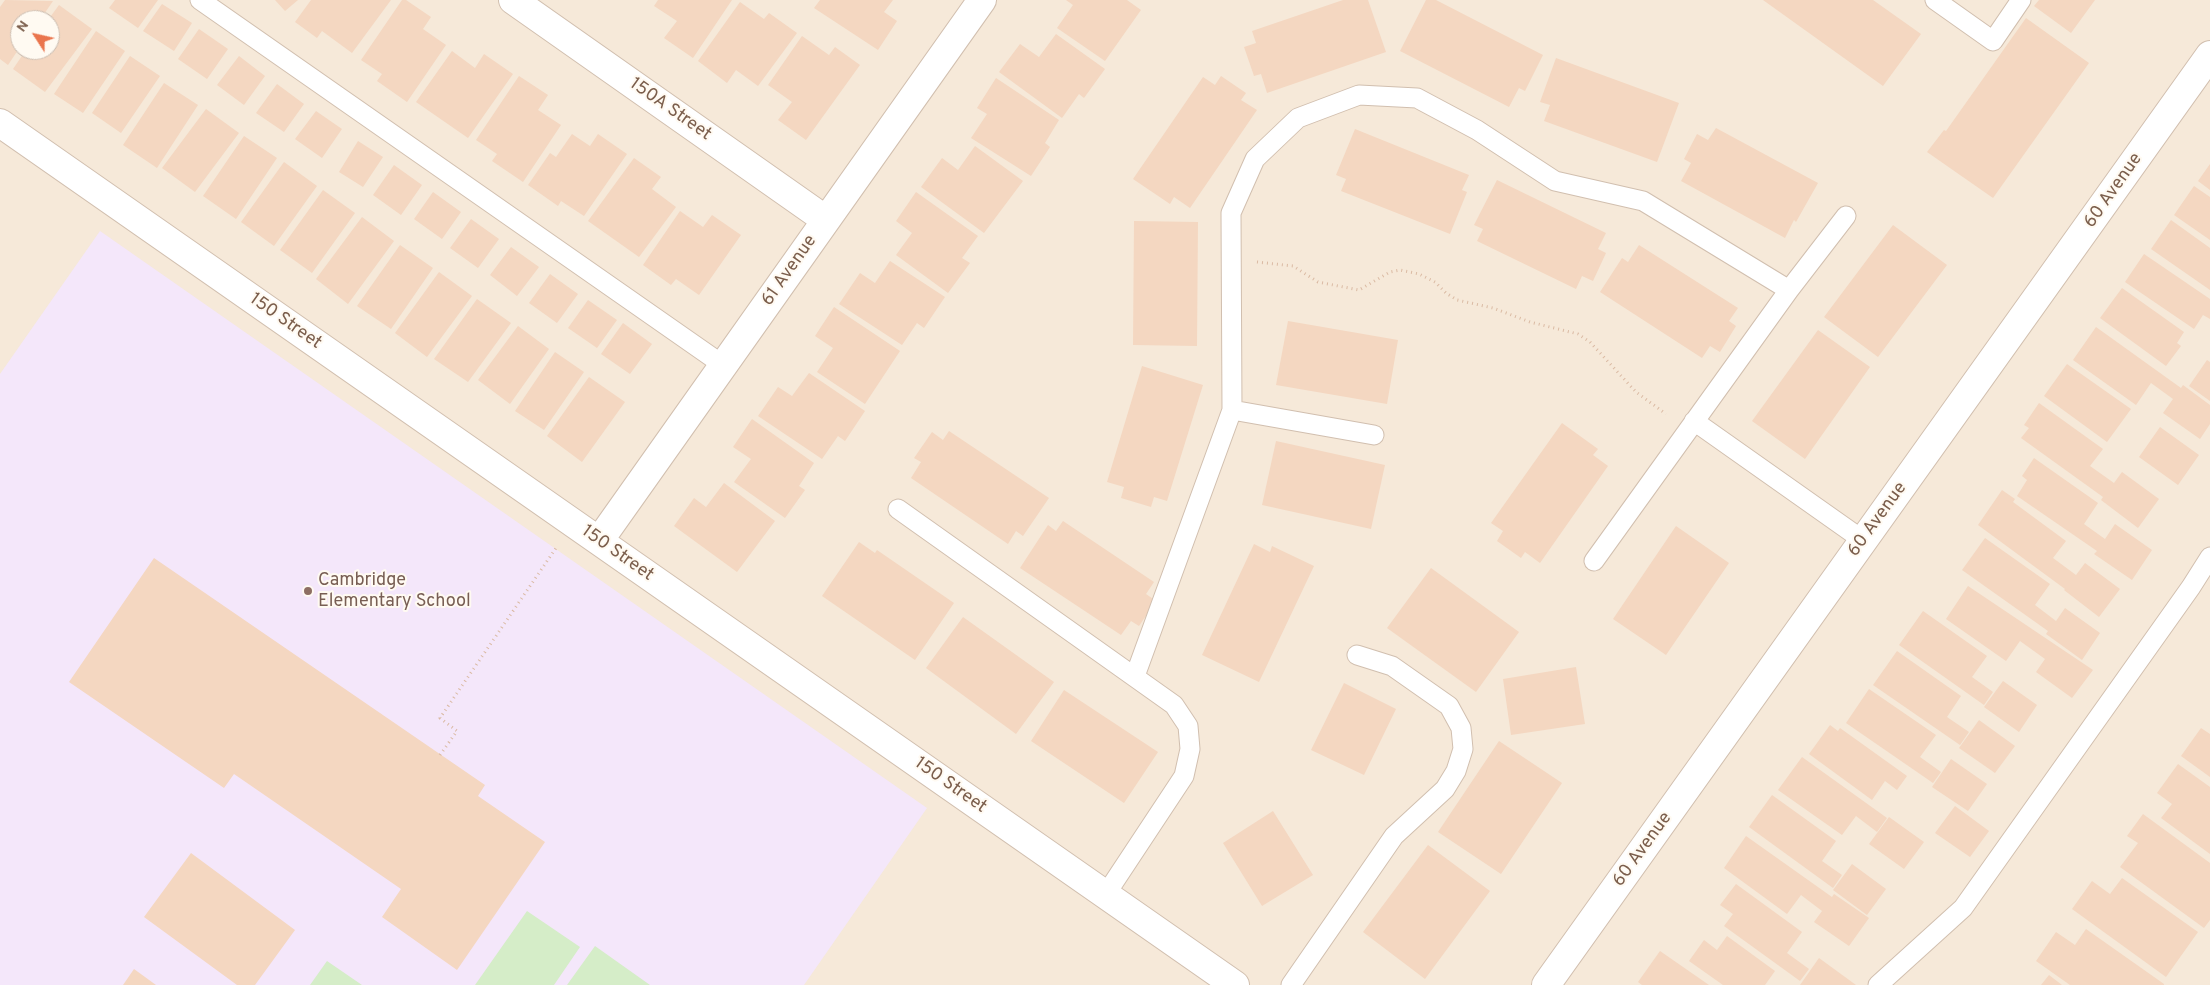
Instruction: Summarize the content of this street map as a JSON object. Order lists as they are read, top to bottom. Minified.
{"streets":{"street":["150A Street","60 Avenue","61 Avenue","150 Street"]},"crossings":[["150A Street","61 Avenue"],["61 Avenue","150 Street"]],"places":["Cambridge Elementary School"],"north":"top left"}
